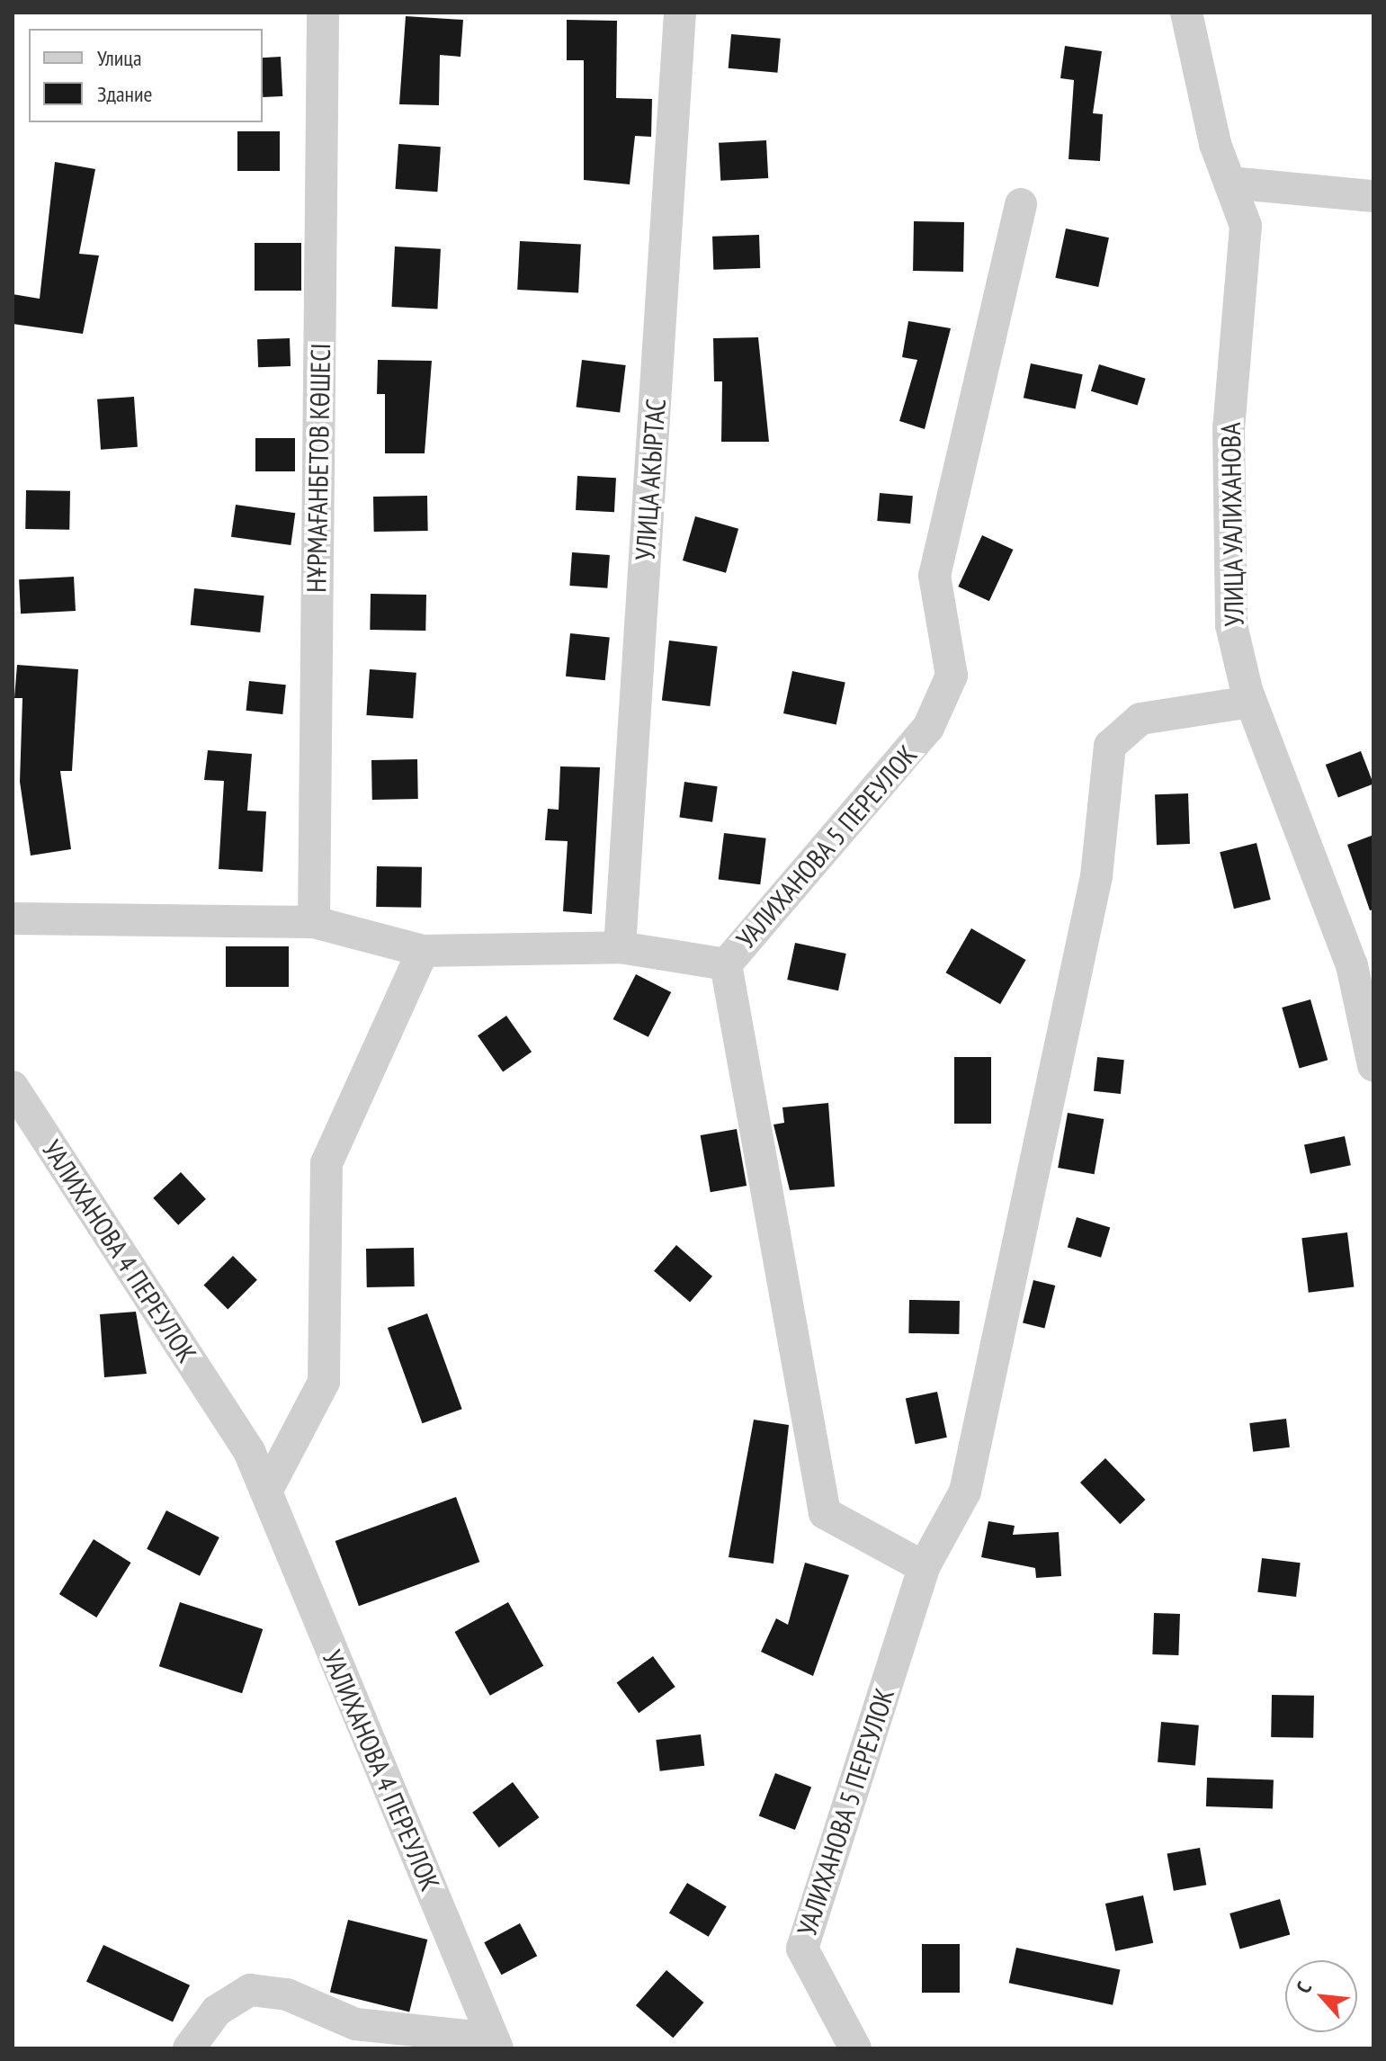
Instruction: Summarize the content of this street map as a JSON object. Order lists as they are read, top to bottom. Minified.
{"streets":{"street":["НҰРМАҒАНБЕТОВ КӨШЕСІ","УЛИЦА АКЫРТАС","УЛИЦА УАЛИХАНОВА","УАЛИХАНОВА 5 ПЕРЕУЛОК","УАЛИХАНОВА 4 ПЕРЕУЛОК"]},"crossings":[["УЛИЦА УАЛИХАНОВА","УАЛИХАНОВА 5 ПЕРЕУЛОК"]],"legend":["Улица","Здание"],"north":"top left"}
